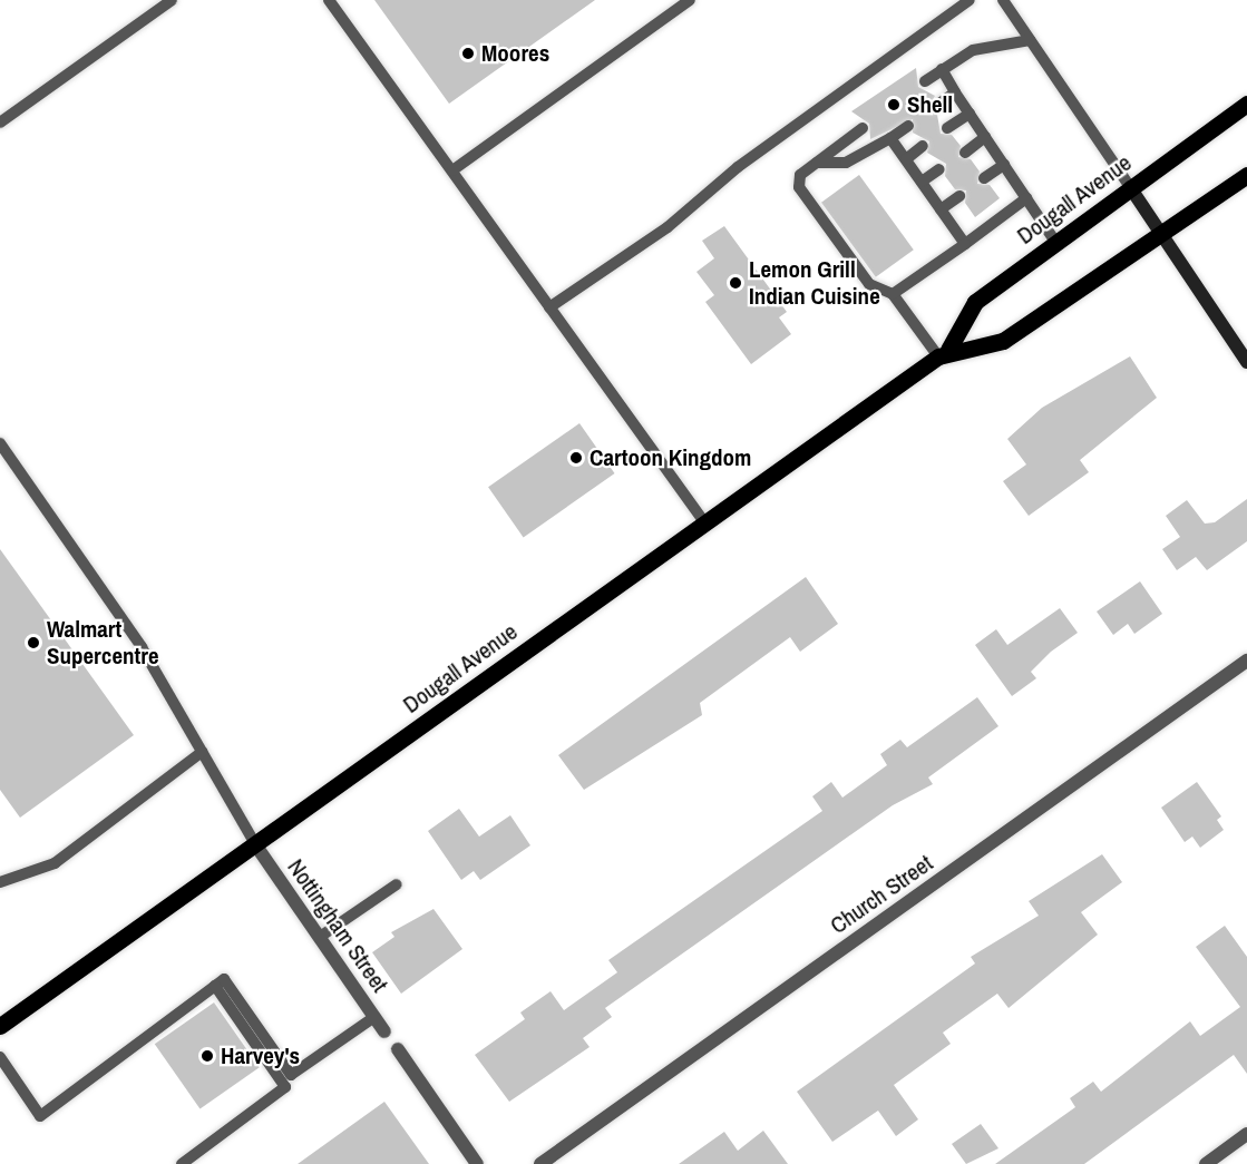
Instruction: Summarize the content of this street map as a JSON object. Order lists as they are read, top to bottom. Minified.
{"streets":{"main road":["Dougall Avenue"],"street":["Church Street","Nottingham Street"]},"crossings":[["Dougall Avenue","Nottingham Street"]],"places":["Moores","Shell","Lemon Grill Indian Cuisine","Cartoon Kingdom","Walmart Supercentre","Harvey's"]}
